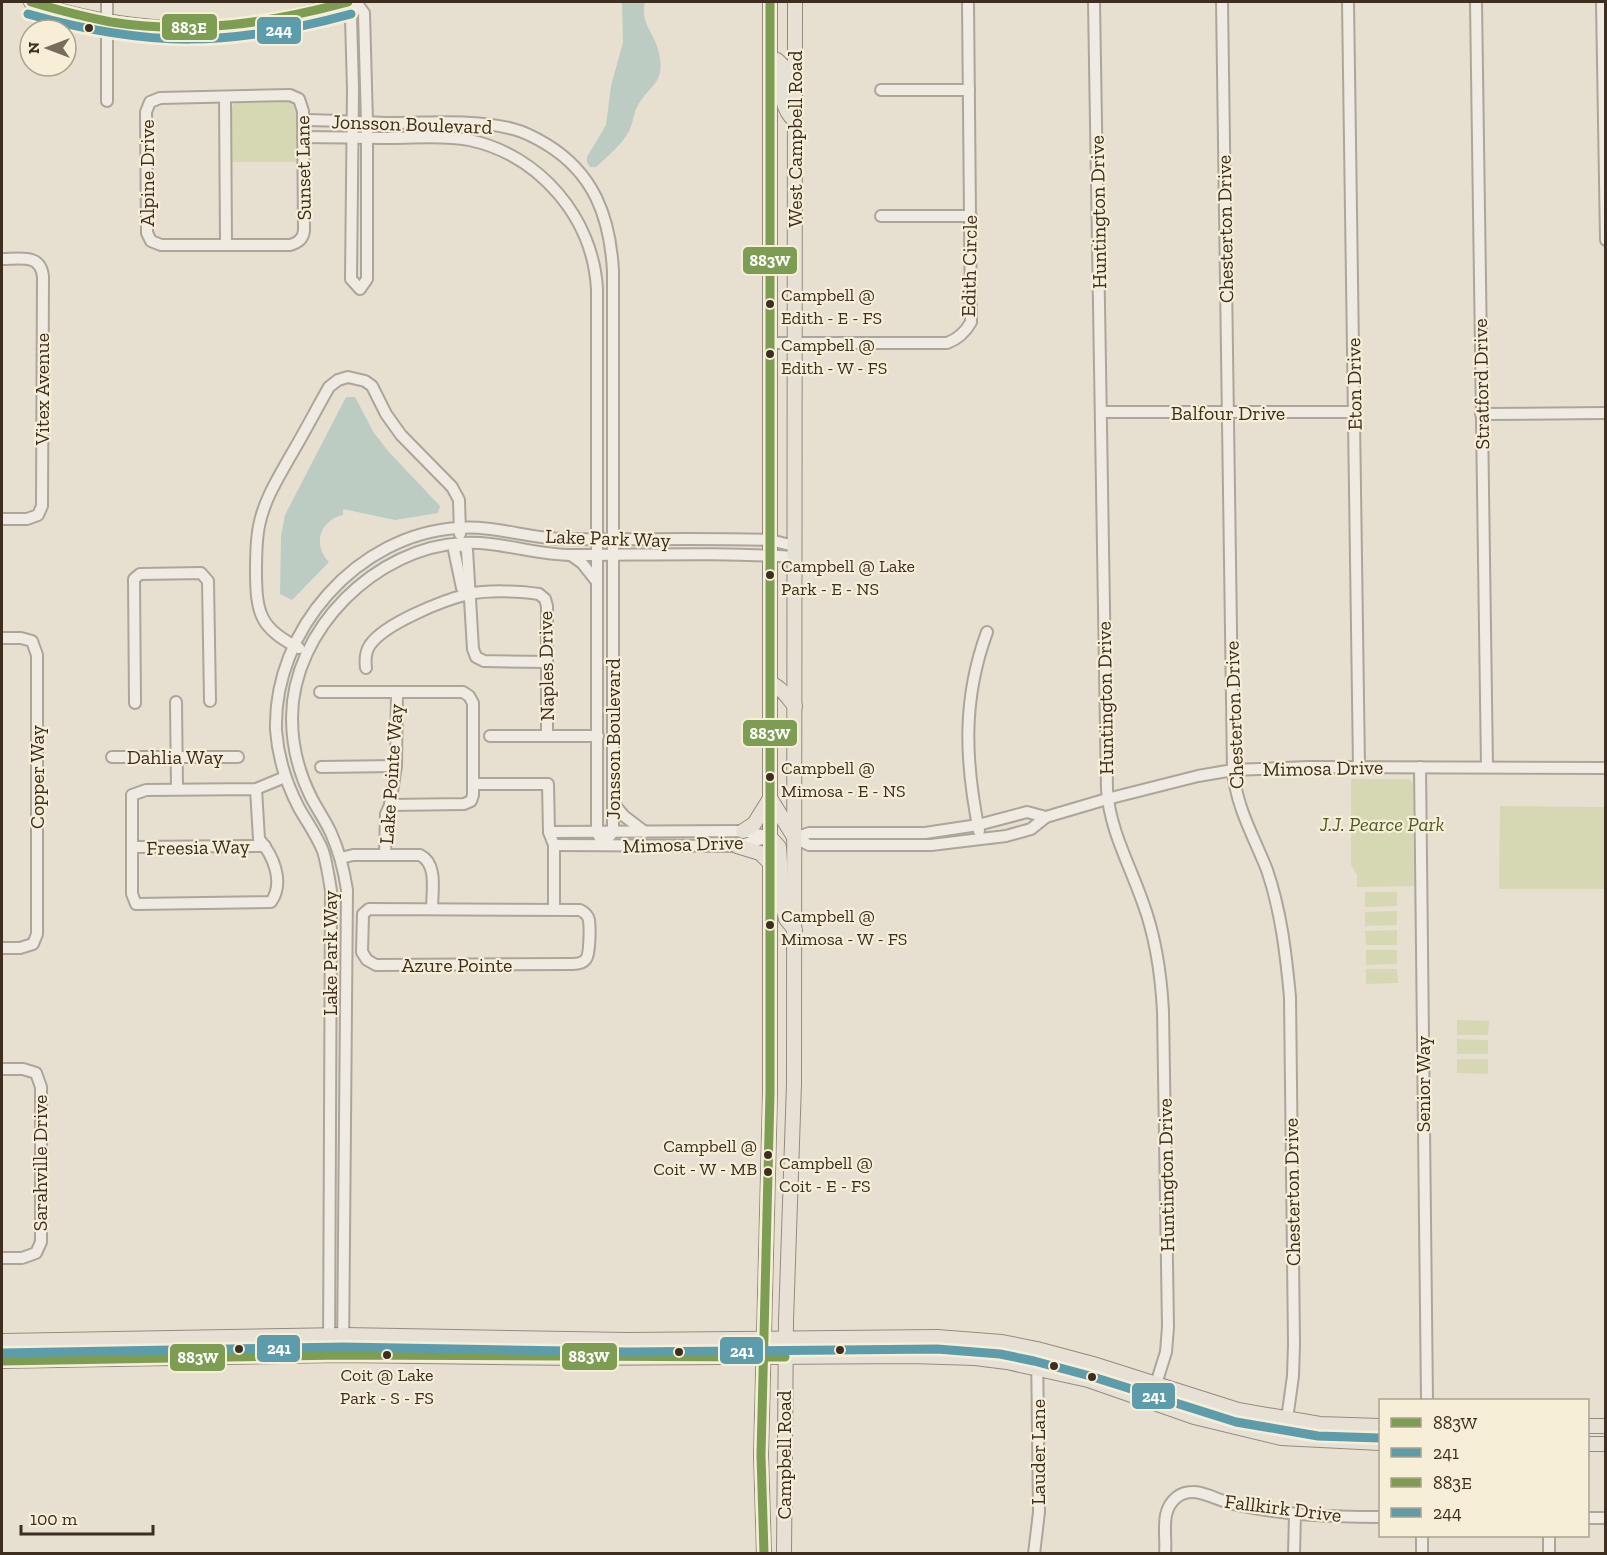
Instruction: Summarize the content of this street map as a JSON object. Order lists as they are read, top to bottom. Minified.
{"streets":{"main road":["West Campbell Road","Campbell Road"],"street":["Jonsson Boulevard","Sunset Lane","Alpine Drive","Huntington Drive","Chesterton Drive","Edith Circle","Eton Drive","Stratford Drive","Vitex Avenue","Balfour Drive","Lake Park Way","Naples Drive","Dahlia Way","Mimosa Drive","Lake Pointe Way","Copper Way","Freesia Way","Azure Pointe","Senior Way","Sarahville Drive","Lauder Lane","Fallkirk Drive"]},"crossings":[["Jonsson Boulevard","Sunset Lane"],["Jonsson Boulevard","Lake Park Way"],["Jonsson Boulevard","Mimosa Drive"],["West Campbell Road","Edith Circle"],["West Campbell Road","Lake Park Way"],["West Campbell Road","Mimosa Drive"],["West Campbell Road","Campbell Road"],["Sunset Lane","Alpine Drive"],["Huntington Drive","Balfour Drive"],["Huntington Drive","Mimosa Drive"],["Chesterton Drive","Balfour Drive"],["Chesterton Drive","Mimosa Drive"],["Eton Drive","Balfour Drive"],["Eton Drive","Mimosa Drive"],["Stratford Drive","Mimosa Drive"],["Mimosa Drive","Senior Way"]],"parks":["J.J. Pearce Park"],"places":["Campbell @ Edith - E - FS","Campbell @ Edith - W - FS","Campbell @ Lake Park - E - NS","Campbell @ Mimosa - E - NS","Campbell @ Mimosa - W - FS","Campbell @ Coit - W - MB","Campbell @ Coit - E - FS","Coit @ Lake Park - S - FS"],"lines":["transit line 883W","transit line 883E","transit line 244","transit line 241"],"legend":["883W","241","883E","244"],"scale_bar":"100 m","north":"left"}
